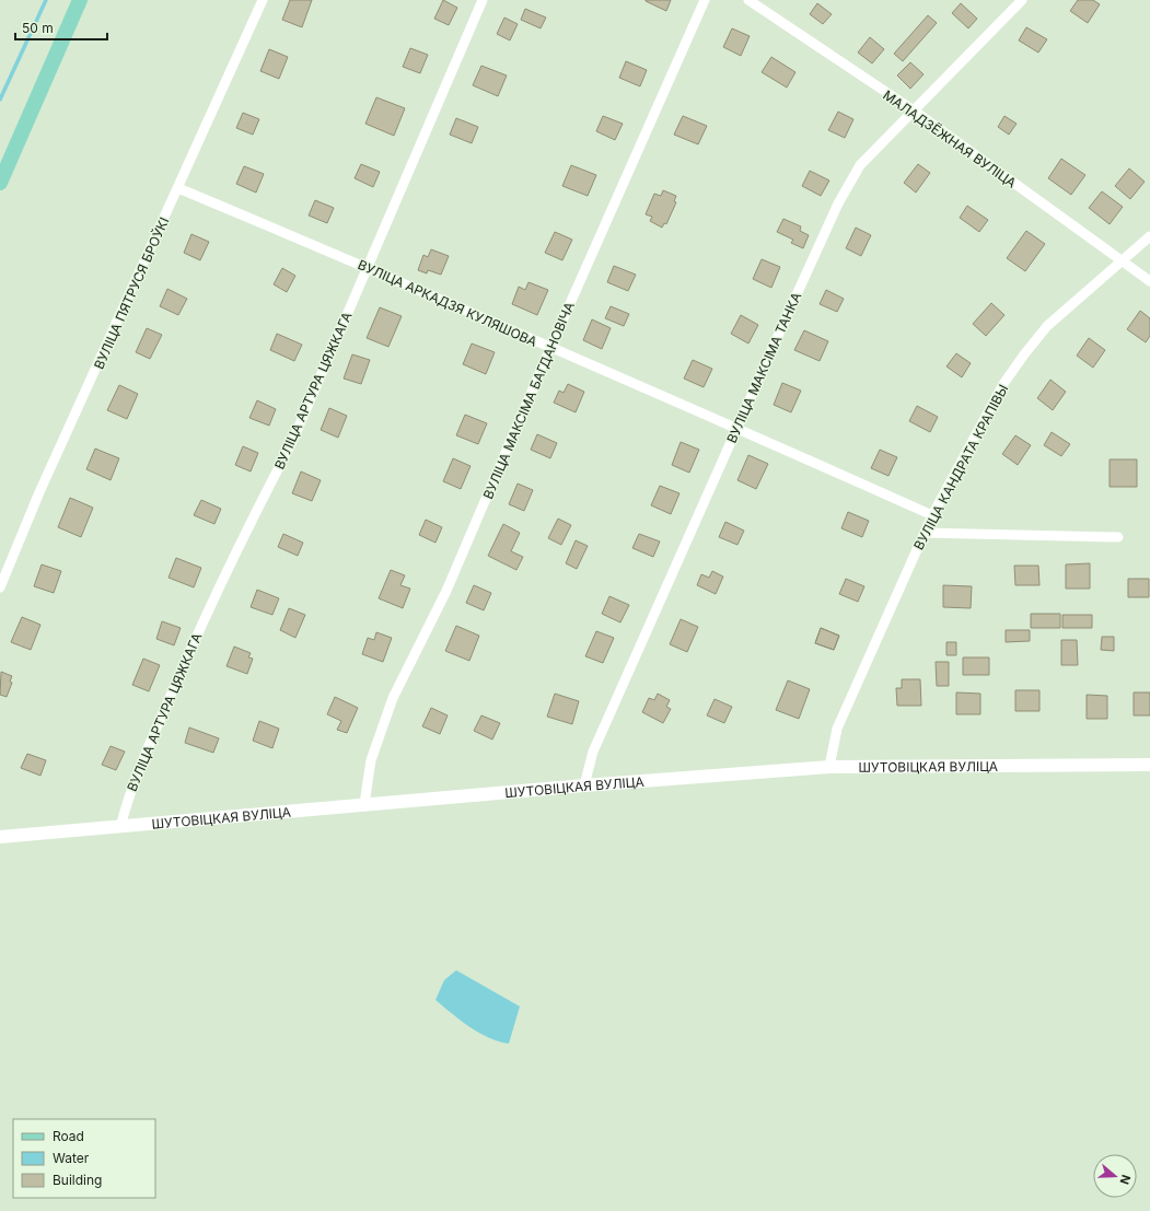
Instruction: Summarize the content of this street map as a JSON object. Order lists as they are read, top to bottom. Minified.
{"streets":{"main road":["ШУТОВІЦКАЯ ВУЛІЦА"],"street":["МАЛАДЗЁЖНАЯ ВУЛІЦА","ВУЛІЦА ПЯТРУСЯ БРОЎКІ","ВУЛІЦА АРКАДЗЯ КУЛЯШОВА","ВУЛІЦА МАКСІМА ТАНКА","ВУЛІЦА АРТУРА ЦЯЖКАГА","ВУЛІЦА МАКСІМА БАГДАНОВІЧА","ВУЛІЦА КАНДРАТА КРАПІВЫ"]},"crossings":[["МАЛАДЗЁЖНАЯ ВУЛІЦА","ВУЛІЦА МАКСІМА ТАНКА"],["МАЛАДЗЁЖНАЯ ВУЛІЦА","ВУЛІЦА КАНДРАТА КРАПІВЫ"],["ВУЛІЦА ПЯТРУСЯ БРОЎКІ","ВУЛІЦА АРКАДЗЯ КУЛЯШОВА"],["ВУЛІЦА АРКАДЗЯ КУЛЯШОВА","ВУЛІЦА МАКСІМА ТАНКА"],["ВУЛІЦА АРКАДЗЯ КУЛЯШОВА","ВУЛІЦА АРТУРА ЦЯЖКАГА"],["ВУЛІЦА АРКАДЗЯ КУЛЯШОВА","ВУЛІЦА МАКСІМА БАГДАНОВІЧА"],["ВУЛІЦА АРКАДЗЯ КУЛЯШОВА","ВУЛІЦА КАНДРАТА КРАПІВЫ"],["ВУЛІЦА МАКСІМА ТАНКА","ШУТОВІЦКАЯ ВУЛІЦА"],["ВУЛІЦА АРТУРА ЦЯЖКАГА","ШУТОВІЦКАЯ ВУЛІЦА"],["ВУЛІЦА МАКСІМА БАГДАНОВІЧА","ШУТОВІЦКАЯ ВУЛІЦА"],["ВУЛІЦА КАНДРАТА КРАПІВЫ","ШУТОВІЦКАЯ ВУЛІЦА"]],"legend":["Road","Water","Building"],"scale_bar":"50 m","north":"right"}
